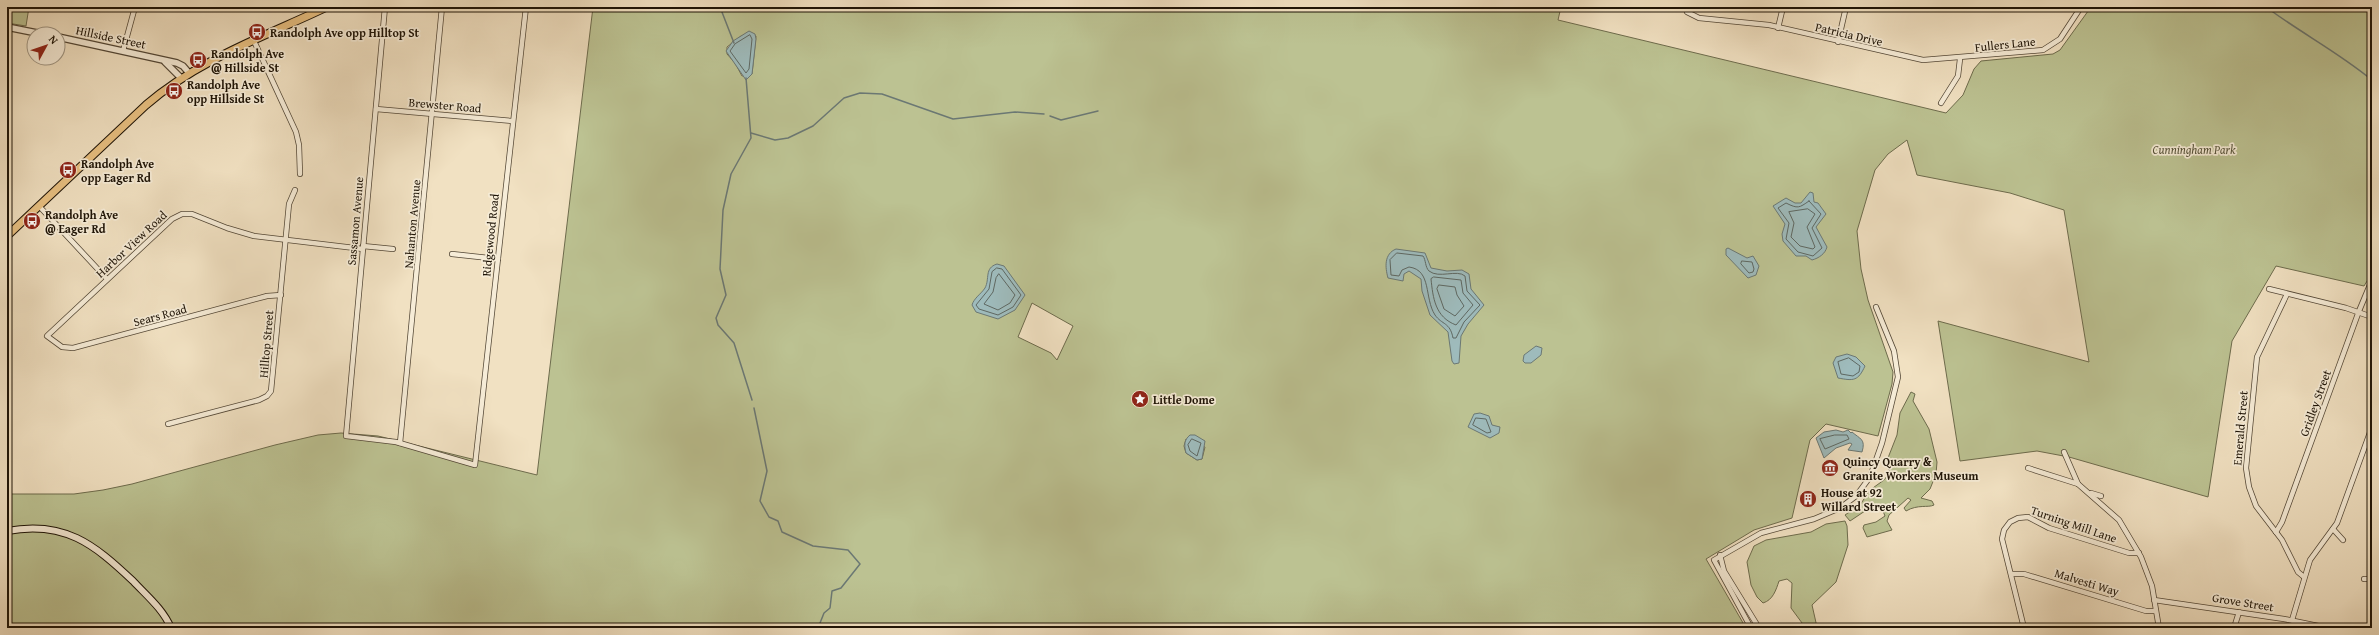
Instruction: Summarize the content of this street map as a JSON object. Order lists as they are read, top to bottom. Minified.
{"streets":{"street":["Patricia Drive","Hillside Street","Fullers Lane","Brewster Road","Sassamon Avenue","Nahanton Avenue","Ridgewood Road","Harbor View Road","Sears Road","Hilltop Street","Gridley Street","Emerald Street","Turning Mill Lane","Malvesti Way","Grove Street"]},"crossings":[["Patricia Drive","Fullers Lane"],["Brewster Road","Sassamon Avenue"],["Brewster Road","Nahanton Avenue"],["Brewster Road","Ridgewood Road"],["Sassamon Avenue","Nahanton Avenue"],["Sassamon Avenue","Ridgewood Road"],["Sassamon Avenue","Harbor View Road"],["Nahanton Avenue","Ridgewood Road"],["Harbor View Road","Sears Road"],["Harbor View Road","Hilltop Street"],["Sears Road","Hilltop Street"],["Gridley Street","Emerald Street"],["Turning Mill Lane","Malvesti Way"]],"parks":["Cunningham Park"],"places":{"bus stop":["Randolph Ave opp Hilltop St","Randolph Ave @ Hillside St","Randolph Ave opp Hillside St","Randolph Ave opp Eager Rd","Randolph Ave @ Eager Rd"],"place":["Little Dome"],"museum":["Quincy Quarry & Granite Workers Museum"],"building":["House at 92 Willard Street"]},"north":"top right"}
